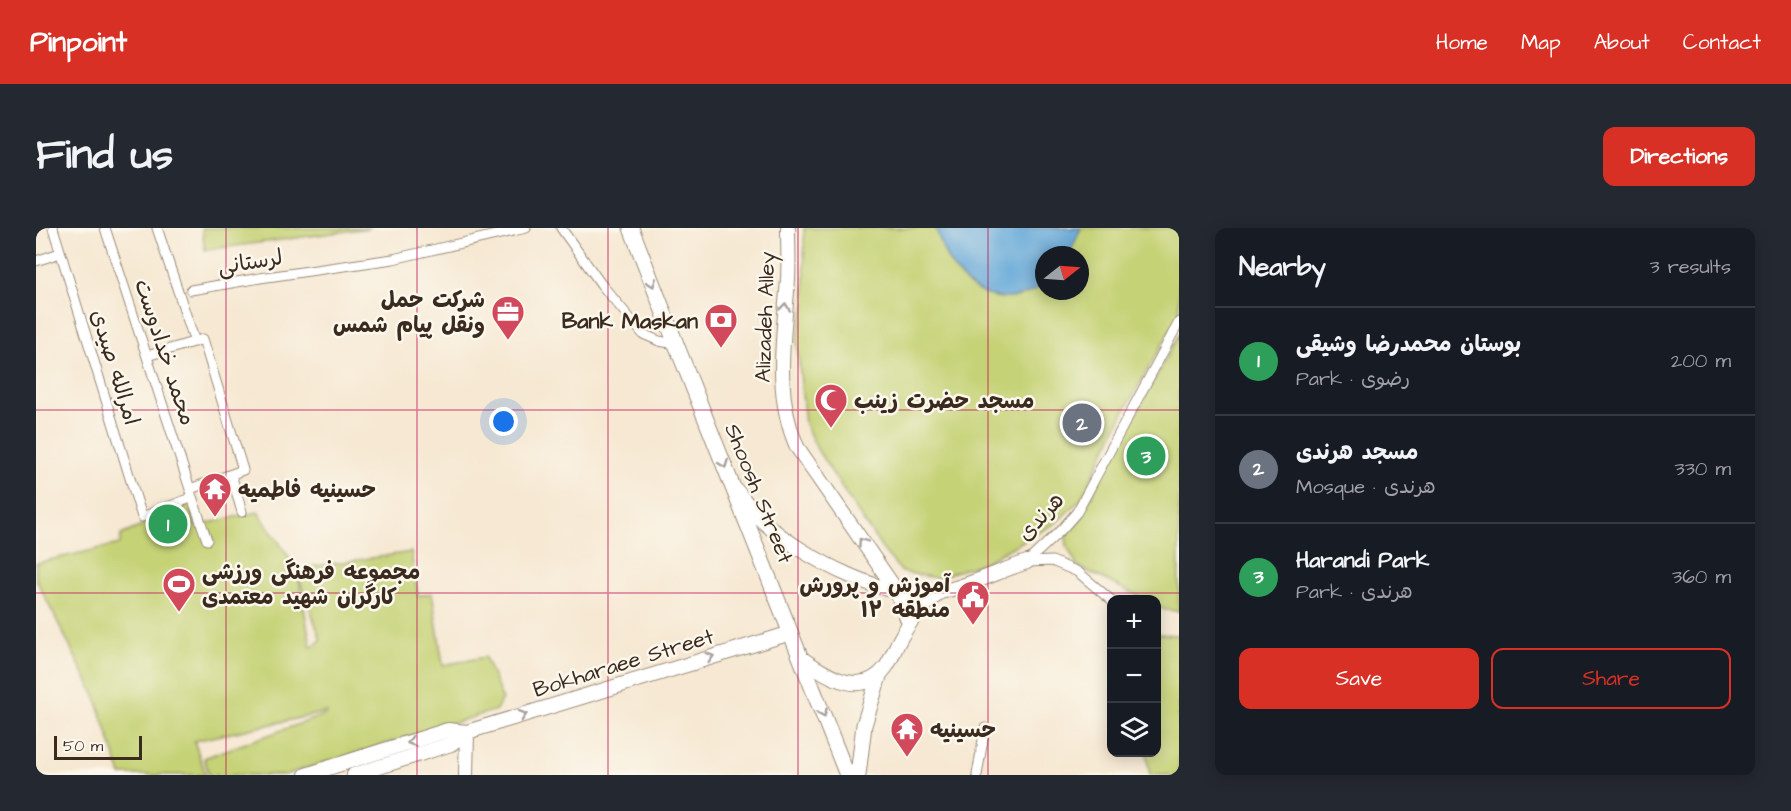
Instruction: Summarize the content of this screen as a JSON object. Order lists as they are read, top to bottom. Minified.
{"streets":{"main road":["Shoosh Street"],"street":["لرستانی","Alizadeh Alley","محمد خدادوست","امرالله صیدی","هرندی","Bokharaee Street"]},"crossings":[["Alizadeh Alley","هرندی"],["محمد خدادوست","امرالله صیدی"],["Shoosh Street","هرندی"],["Shoosh Street","Bokharaee Street"]],"one_way":["Alizadeh Alley","Shoosh Street"],"places":{"office":["شرکت حمل ونقل پیام شمس"],"bank":["Bank Maskan"],"mosque":["مسجد حضرت زینب"],"temple":["حسینیه فاطمیه","حسینیه"],"sports":["مجموعه فرهنگی ورزشی کارگران شهید معتمدی"],"public building":["آموزش و پرورش منطقه ۱۲"]},"scale_bar":"50 m","north":"right","page":{"header":"Pinpoint","nav":["Home","Map","About","Contact"],"title":"Find us","buttons":["Directions",["Save","Share"]],"heading":["Nearby","3 results"],"list":[{"mark":"1","name":"بوستان محمدرضا وشیقی","note":"Park · رضوی","value":"200 m"},{"mark":"2","name":"مسجد هرندی","note":"Mosque · هرندی","value":"330 m"},{"mark":"3","name":"Harandi Park","note":"Park · هرندی","value":"360 m"}],"pins":["2","3","1"],"map_buttons":["+","−"],"scale":"50 m"}}
